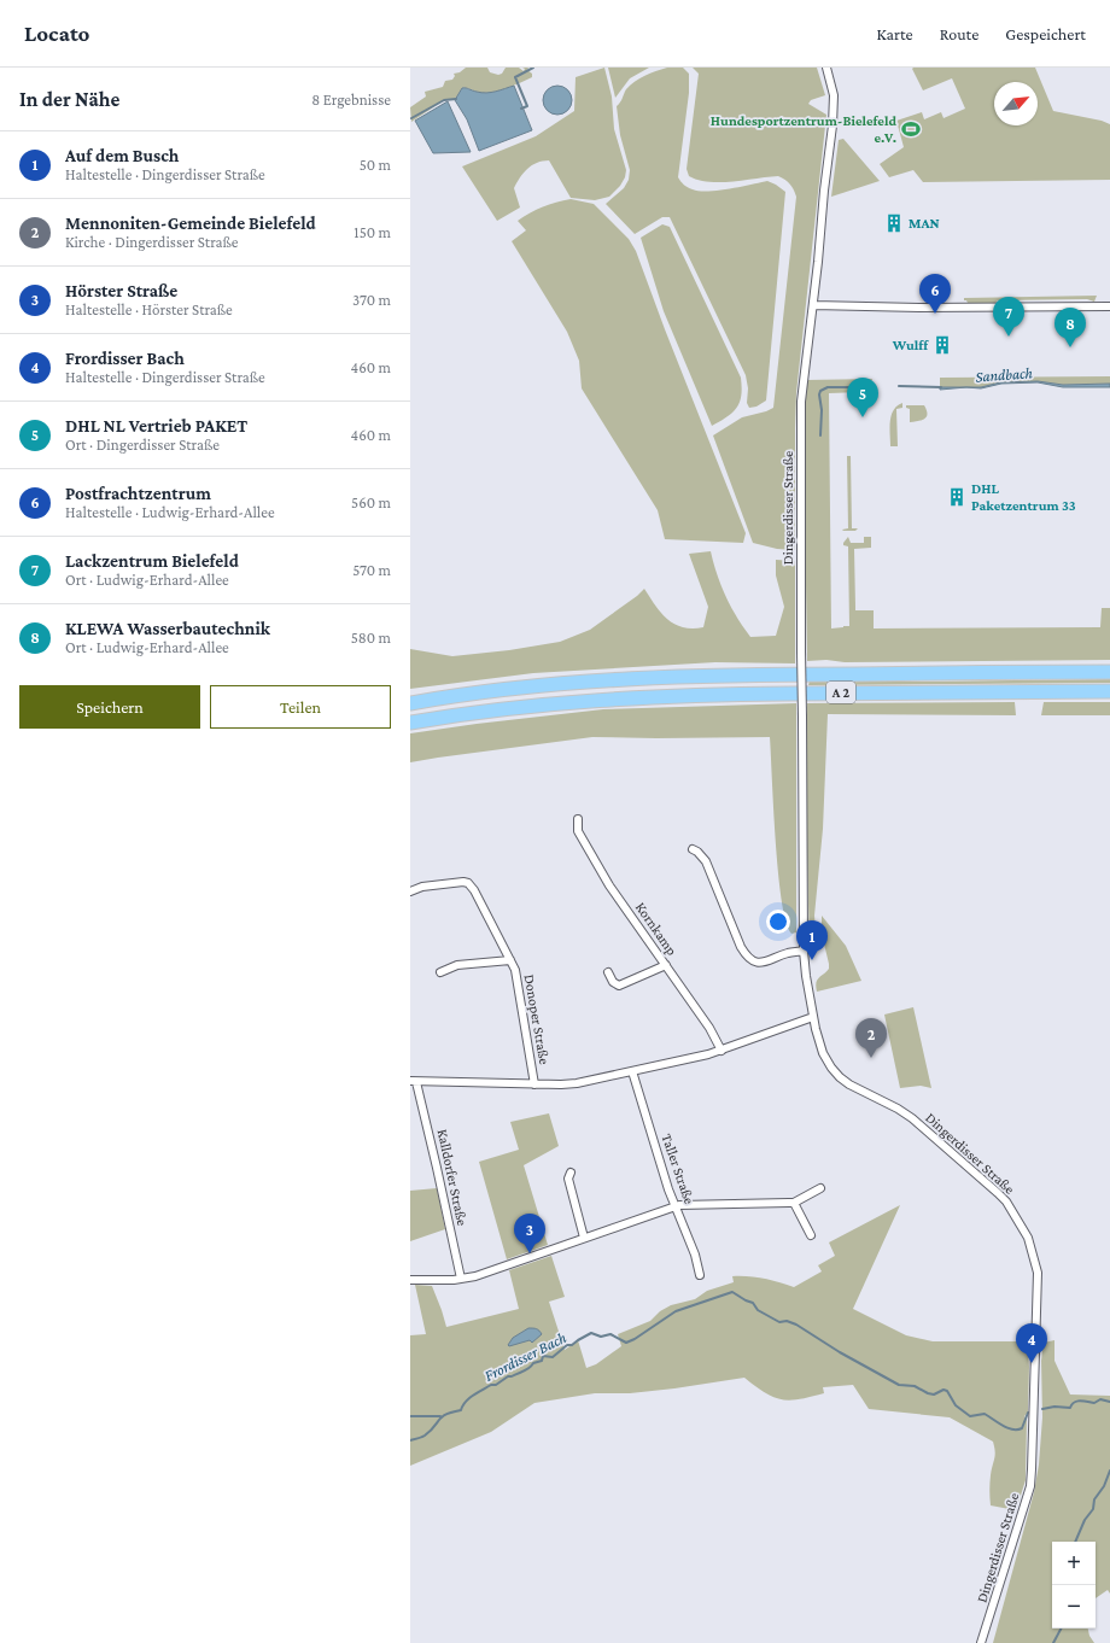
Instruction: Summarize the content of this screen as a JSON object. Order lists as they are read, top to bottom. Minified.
{"streets":{"highway":["A 2"],"street":["Dingerdisser Straße","Kornkamp","Donoper Straße","Taller Straße","Kalldorfer Straße"]},"water":["Sandbach","Frordisser Bach"],"places":{"sports":["Hundesportzentrum-Bielefeld e.V."],"building":["MAN","Wulff","DHL Paketzentrum 33"]},"north":"top right","page":{"header":"Locato","nav":["Karte","Route","Gespeichert"],"heading":["In der Nähe","8 Ergebnisse"],"list":[{"mark":"1","name":"Auf dem Busch","note":"Haltestelle · Dingerdisser Straße","value":"50 m"},{"mark":"2","name":"Mennoniten-Gemeinde Bielefeld","note":"Kirche · Dingerdisser Straße","value":"150 m"},{"mark":"3","name":"Hörster Straße","note":"Haltestelle · Hörster Straße","value":"370 m"},{"mark":"4","name":"Frordisser Bach","note":"Haltestelle · Dingerdisser Straße","value":"460 m"},{"mark":"5","name":"DHL NL Vertrieb PAKET","note":"Ort · Dingerdisser Straße","value":"460 m"},{"mark":"6","name":"Postfrachtzentrum","note":"Haltestelle · Ludwig-Erhard-Allee","value":"560 m"},{"mark":"7","name":"Lackzentrum Bielefeld","note":"Ort · Ludwig-Erhard-Allee","value":"570 m"},{"mark":"8","name":"KLEWA Wasserbautechnik","note":"Ort · Ludwig-Erhard-Allee","value":"580 m"}],"pins":["6","7","8","5","1","2","3","4"],"buttons":["Speichern","Teilen"],"map_buttons":["+","−"]}}
